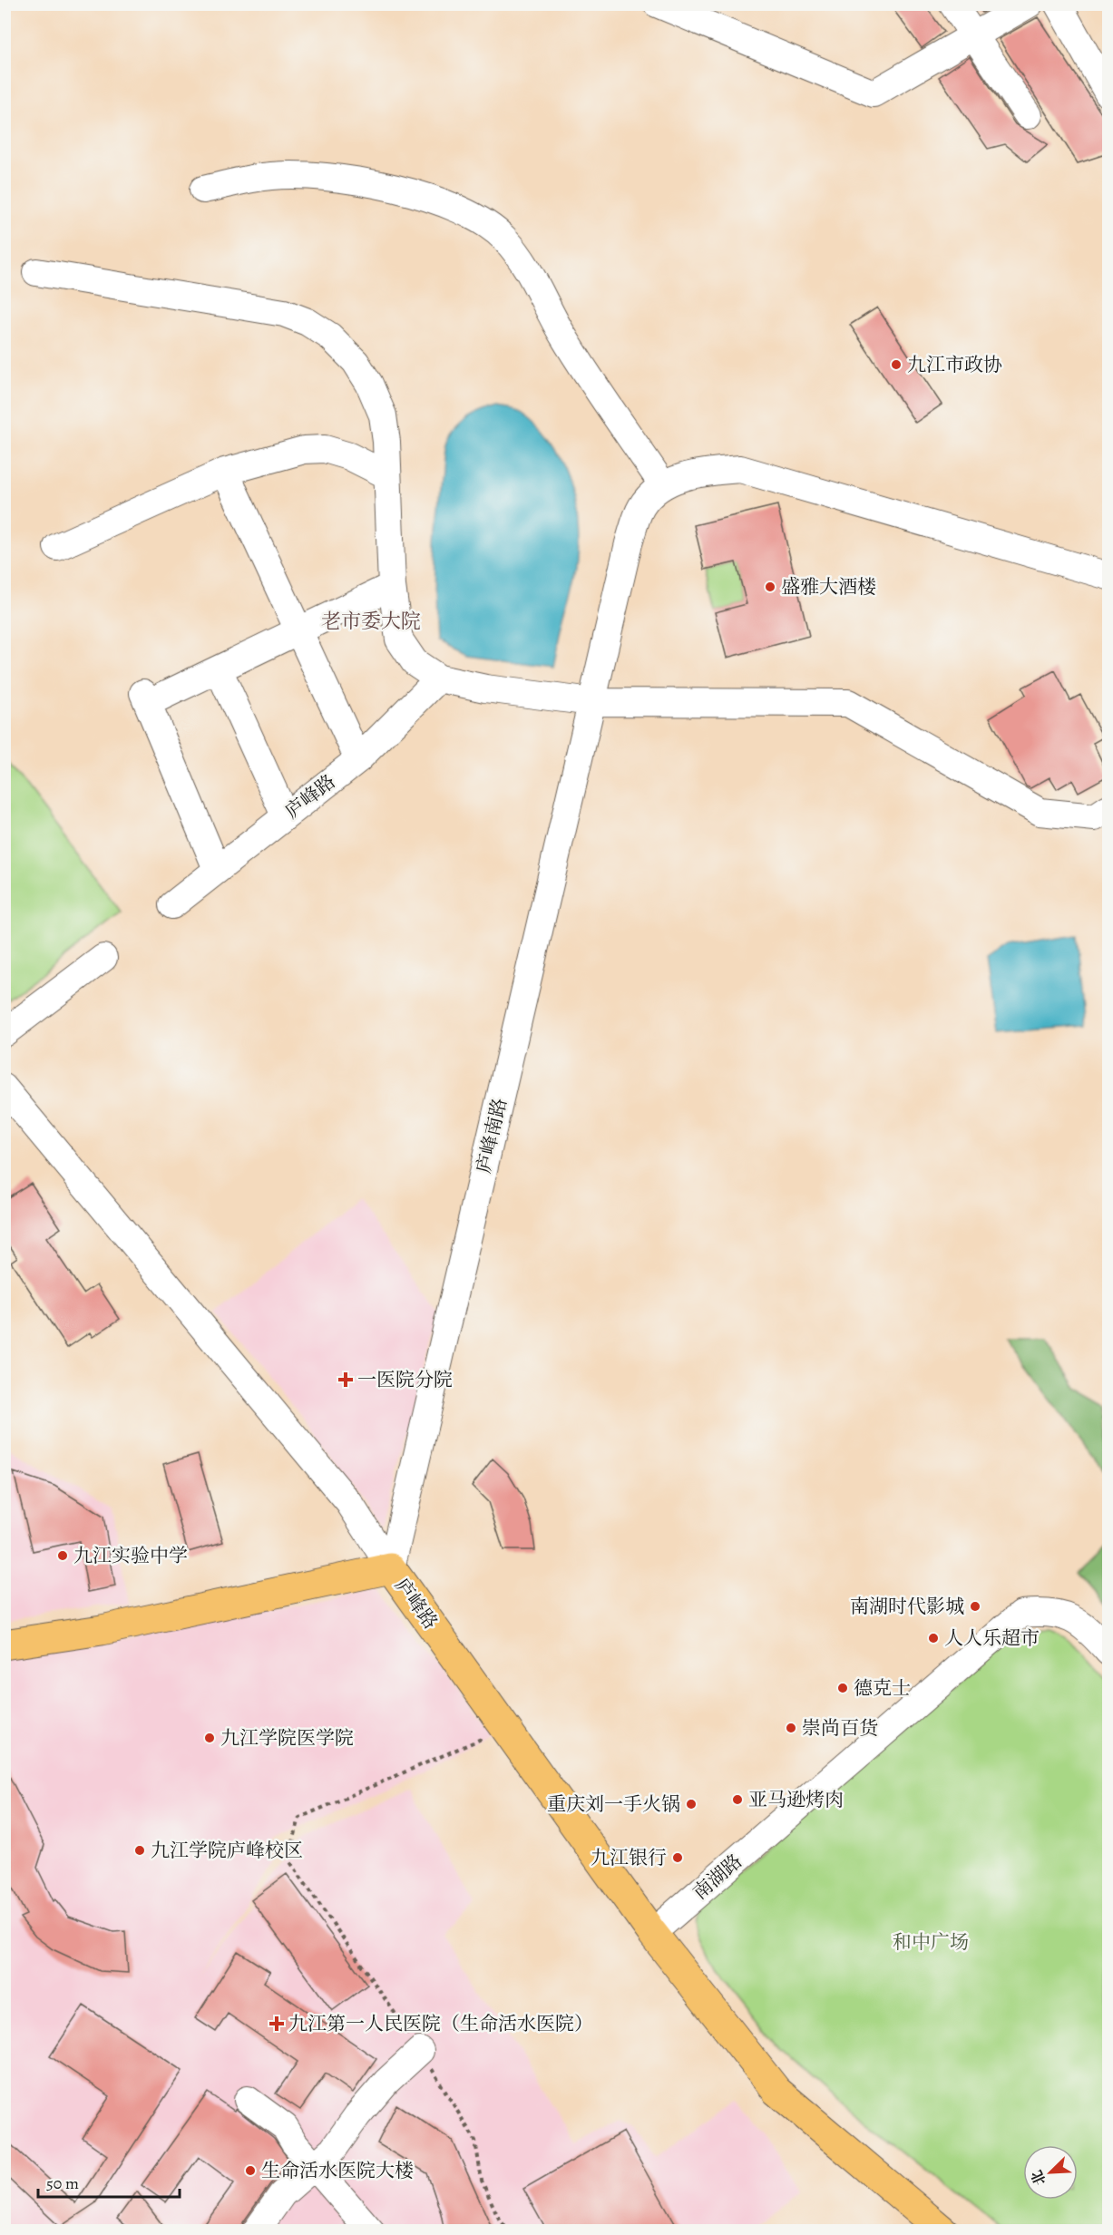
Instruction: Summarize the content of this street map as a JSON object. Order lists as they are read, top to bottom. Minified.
{"streets":{"main road":["庐峰路"],"street":["庐峰南路","南湖路"]},"crossings":[["庐峰路","庐峰南路"],["庐峰路","南湖路"]],"districts":["老市委大院"],"parks":["和中广场"],"places":{"other":["九江市政协","盛雅大酒楼","九江实验中学","南湖时代影城","人人乐超市","德克士","崇尚百货","九江学院医学院","亚马逊烤肉","重庆刘一手火锅","九江学院庐峰校区","九江银行","生命活水医院大楼"],"health":["一医院分院","九江第一人民医院（生命活水医院）"]},"scale_bar":"50 m","north":"bottom left"}
